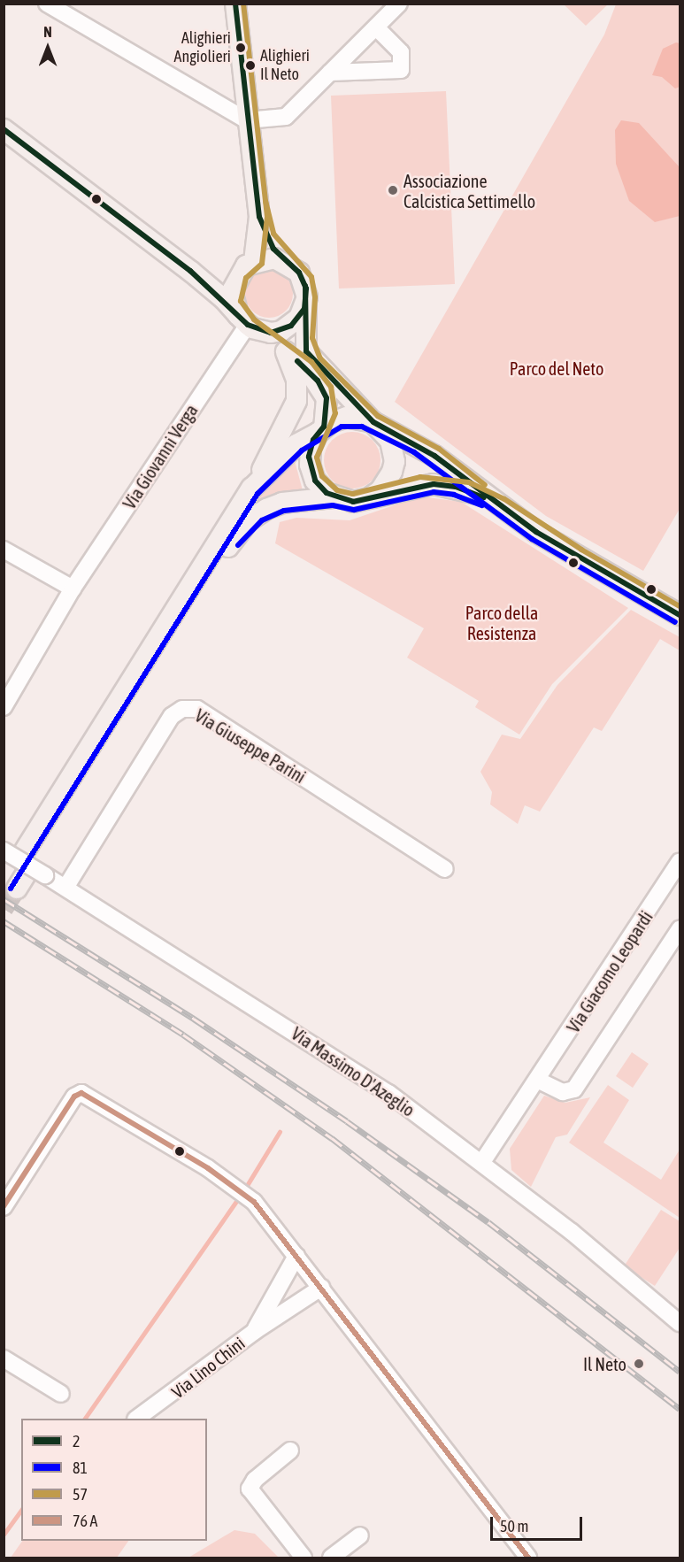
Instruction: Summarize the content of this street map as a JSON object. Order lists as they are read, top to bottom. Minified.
{"streets":{"street":["Via Giovanni Verga","Via Giuseppe Parini","Via Giacomo Leopardi","Via Massimo D'Azeglio","Via Lino Chini"]},"crossings":[["Via Giuseppe Parini","Via Massimo D'Azeglio"],["Via Giacomo Leopardi","Via Massimo D'Azeglio"]],"parks":["Parco del Neto","Parco della Resistenza"],"places":["Alighieri Angiolieri","Alighieri Il Neto","Associazione Calcistica Settimello","Il Neto"],"lines":["transit line 2","transit line 57","transit line 81"],"legend":["2","81","57","76 A"],"scale_bar":"50 m","north":"top"}
